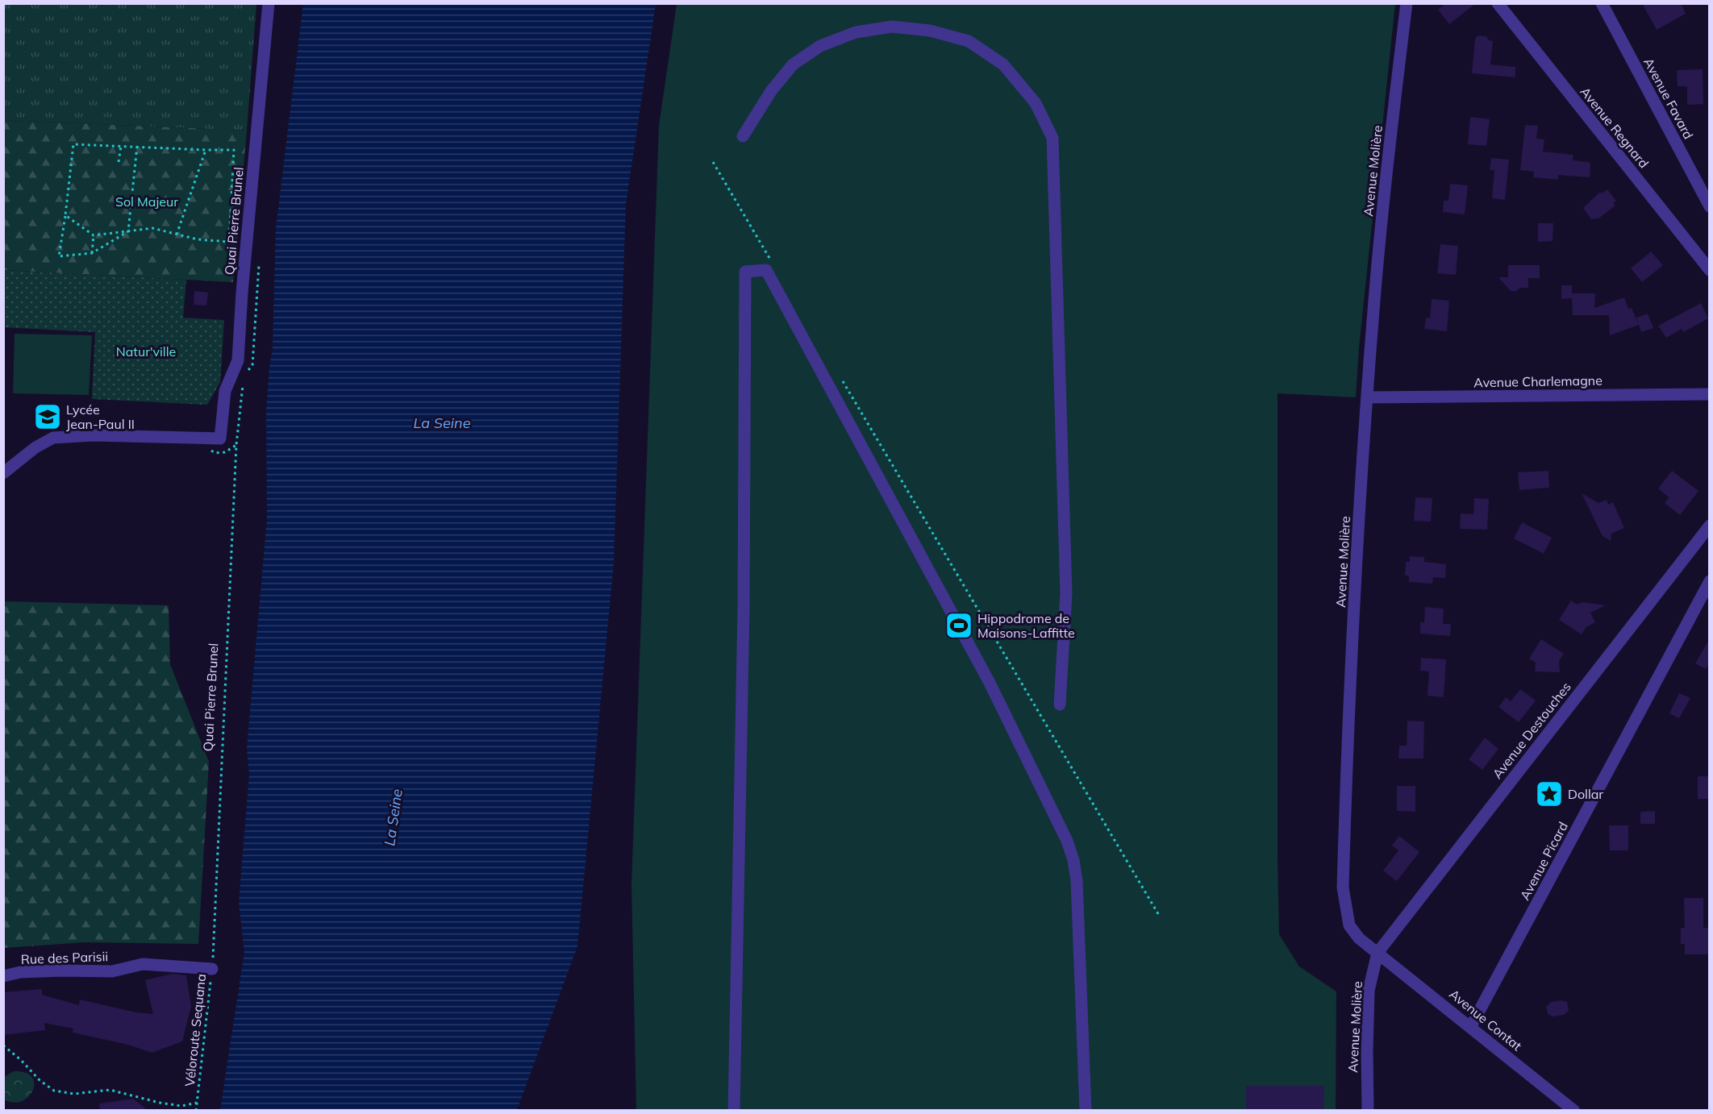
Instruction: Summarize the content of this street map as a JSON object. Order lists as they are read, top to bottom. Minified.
{"streets":{"street":["Avenue Favard","Avenue Regnard","Avenue Molière","Quai Pierre Brunel","Avenue Charlemagne","Avenue Destouches","Avenue Picard","Rue des Parisii","Avenue Contat"],"path":["Véloroute Sequana"]},"crossings":[["Avenue Molière","Avenue Charlemagne"],["Avenue Molière","Avenue Destouches"],["Avenue Molière","Avenue Contat"],["Quai Pierre Brunel","Véloroute Sequana"],["Avenue Destouches","Avenue Contat"],["Avenue Picard","Avenue Contat"],["Rue des Parisii","Véloroute Sequana"]],"water":["La Seine"],"parks":["Sol Majeur","Natur'ville"],"places":{"school or university":["Lycée Jean-Paul II"],"sports":["Hippodrome de Maisons-Laffitte"],"place":["Dollar"]}}
